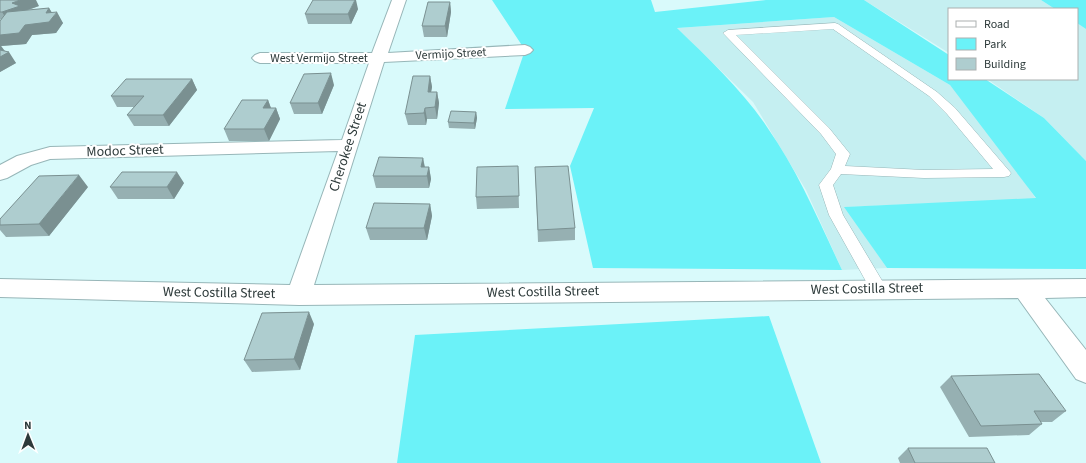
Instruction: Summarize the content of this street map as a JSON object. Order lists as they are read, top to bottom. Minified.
{"streets":{"street":["Vermijo Street","West Vermijo Street","Cherokee Street","Modoc Street","West Costilla Street"]},"crossings":[["Vermijo Street","West Vermijo Street"],["Vermijo Street","Cherokee Street"],["West Vermijo Street","Cherokee Street"],["Cherokee Street","Modoc Street"],["Cherokee Street","West Costilla Street"]],"legend":["Road","Park","Building"],"north":"top"}
